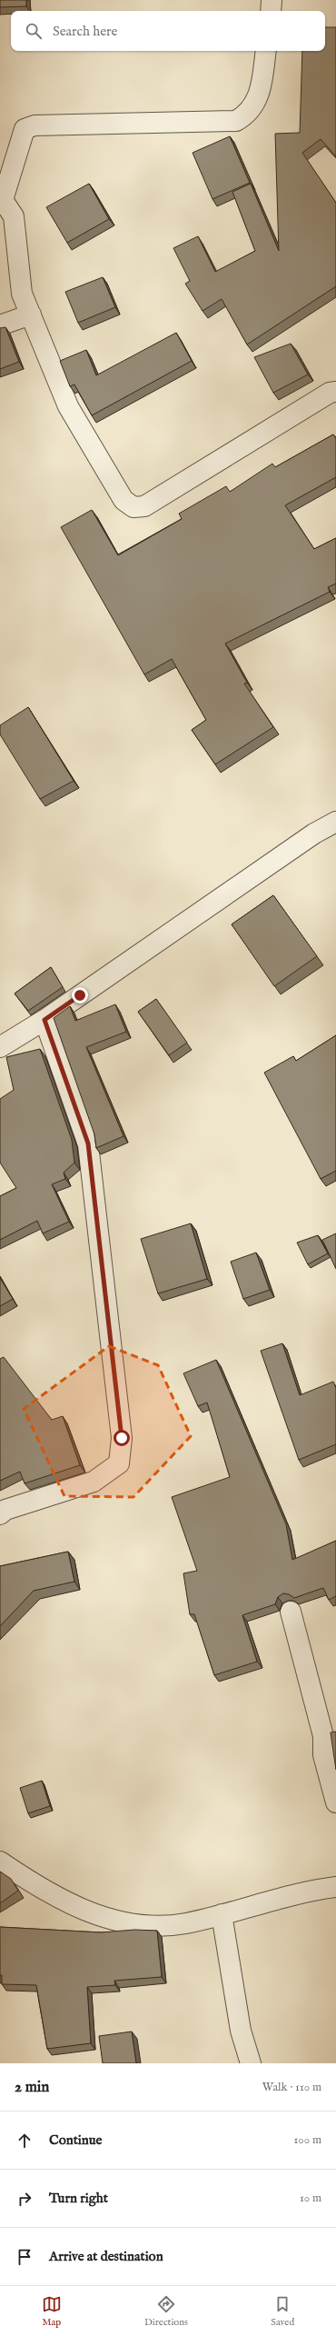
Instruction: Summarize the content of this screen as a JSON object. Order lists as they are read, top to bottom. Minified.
{"page":{"search":"Search here","heading":["2 min","Walk · 110 m"],"list":[["Continue","100 m"],["Turn right","10 m"],"Arrive at destination"],"nav":["Map","Directions","Saved"]}}
